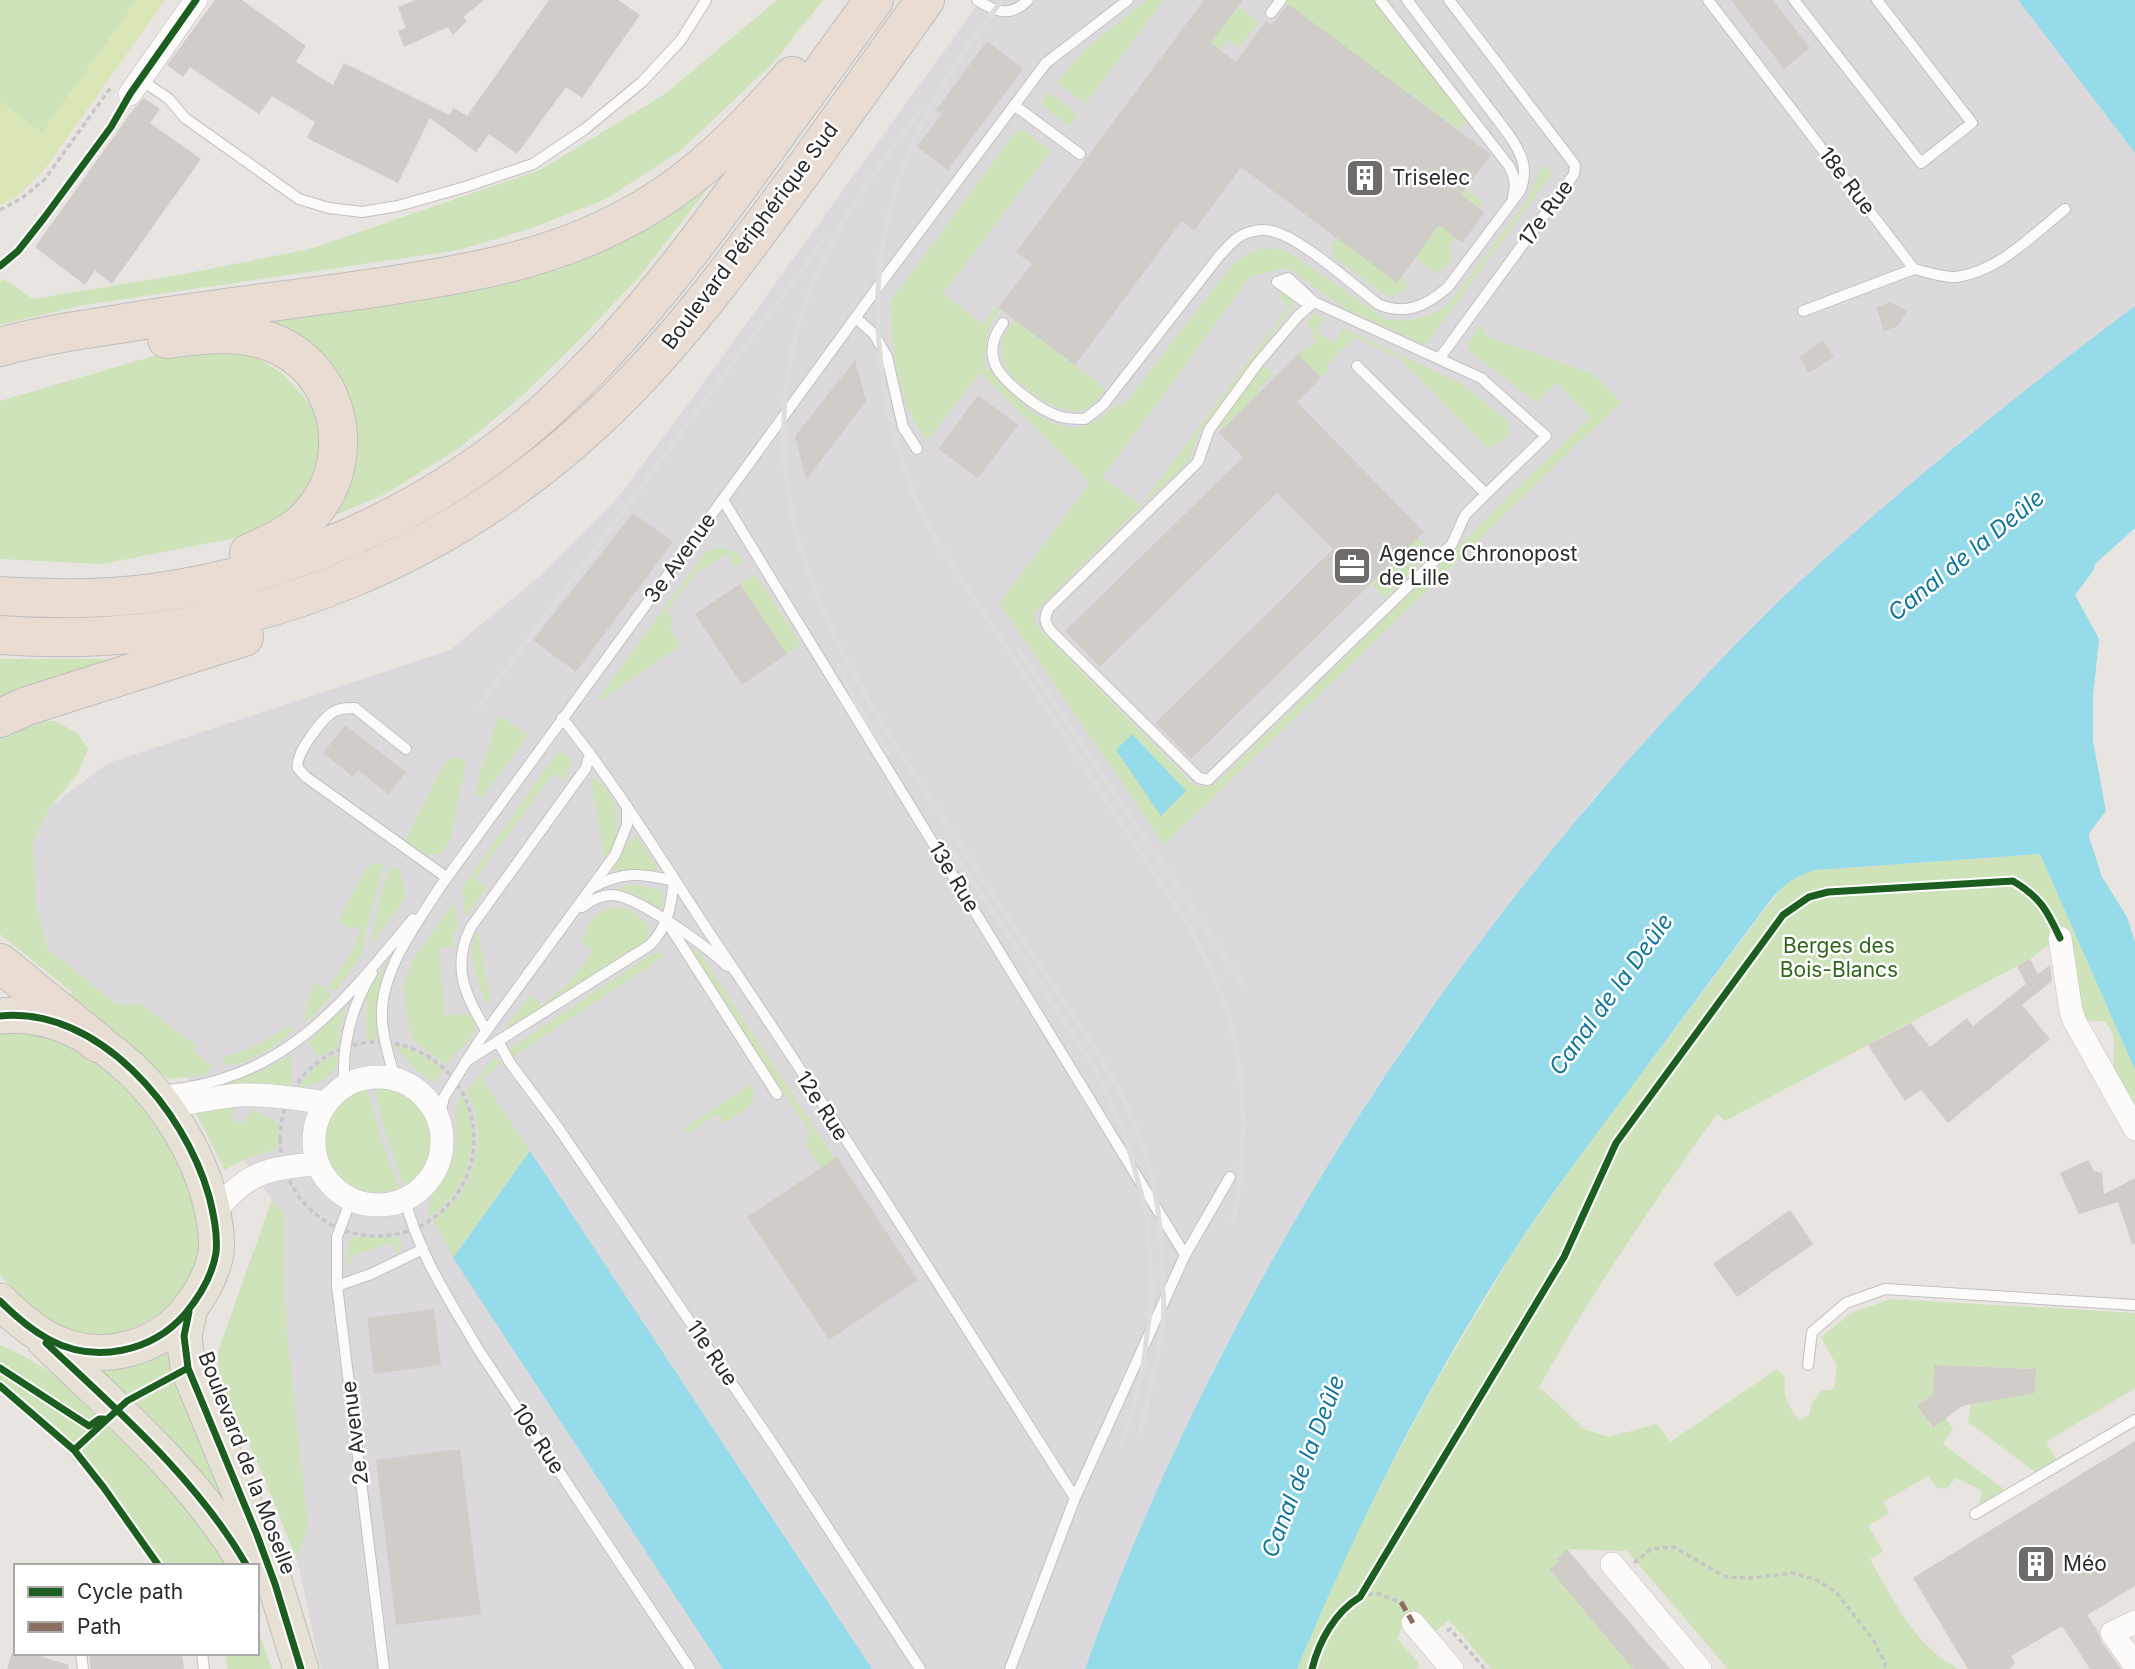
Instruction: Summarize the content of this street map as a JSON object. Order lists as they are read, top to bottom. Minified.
{"streets":{"highway":["Boulevard Périphérique Sud"],"main road":["Boulevard de la Moselle"],"lane":["18e Rue","17e Rue","3e Avenue","13e Rue","12e Rue","11e Rue","2e Avenue","10e Rue"]},"crossings":[["3e Avenue","13e Rue"],["3e Avenue","12e Rue"],["3e Avenue","2e Avenue"],["3e Avenue","10e Rue"],["2e Avenue","10e Rue"]],"water":["Canal de la Deûle"],"parks":["Berges des Bois-Blancs"],"places":{"building":["Triselec","Méo"],"office":["Agence Chronopost de Lille"]},"legend":["Cycle path","Path"]}
